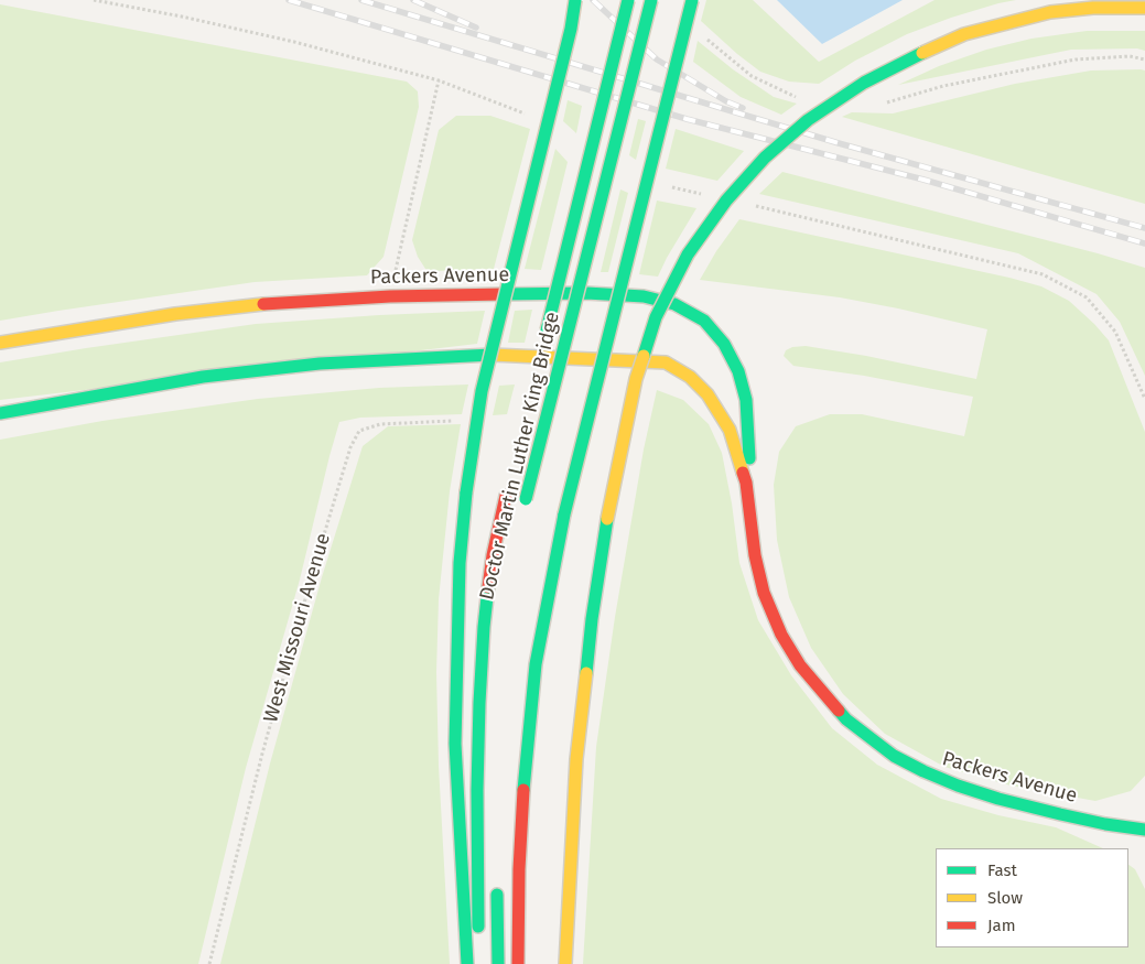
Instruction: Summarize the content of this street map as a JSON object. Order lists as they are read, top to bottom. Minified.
{"streets":{"main road":["Packers Avenue","Doctor Martin Luther King Bridge"],"path":["West Missouri Avenue"]},"legend":["Fast","Slow","Jam"]}
